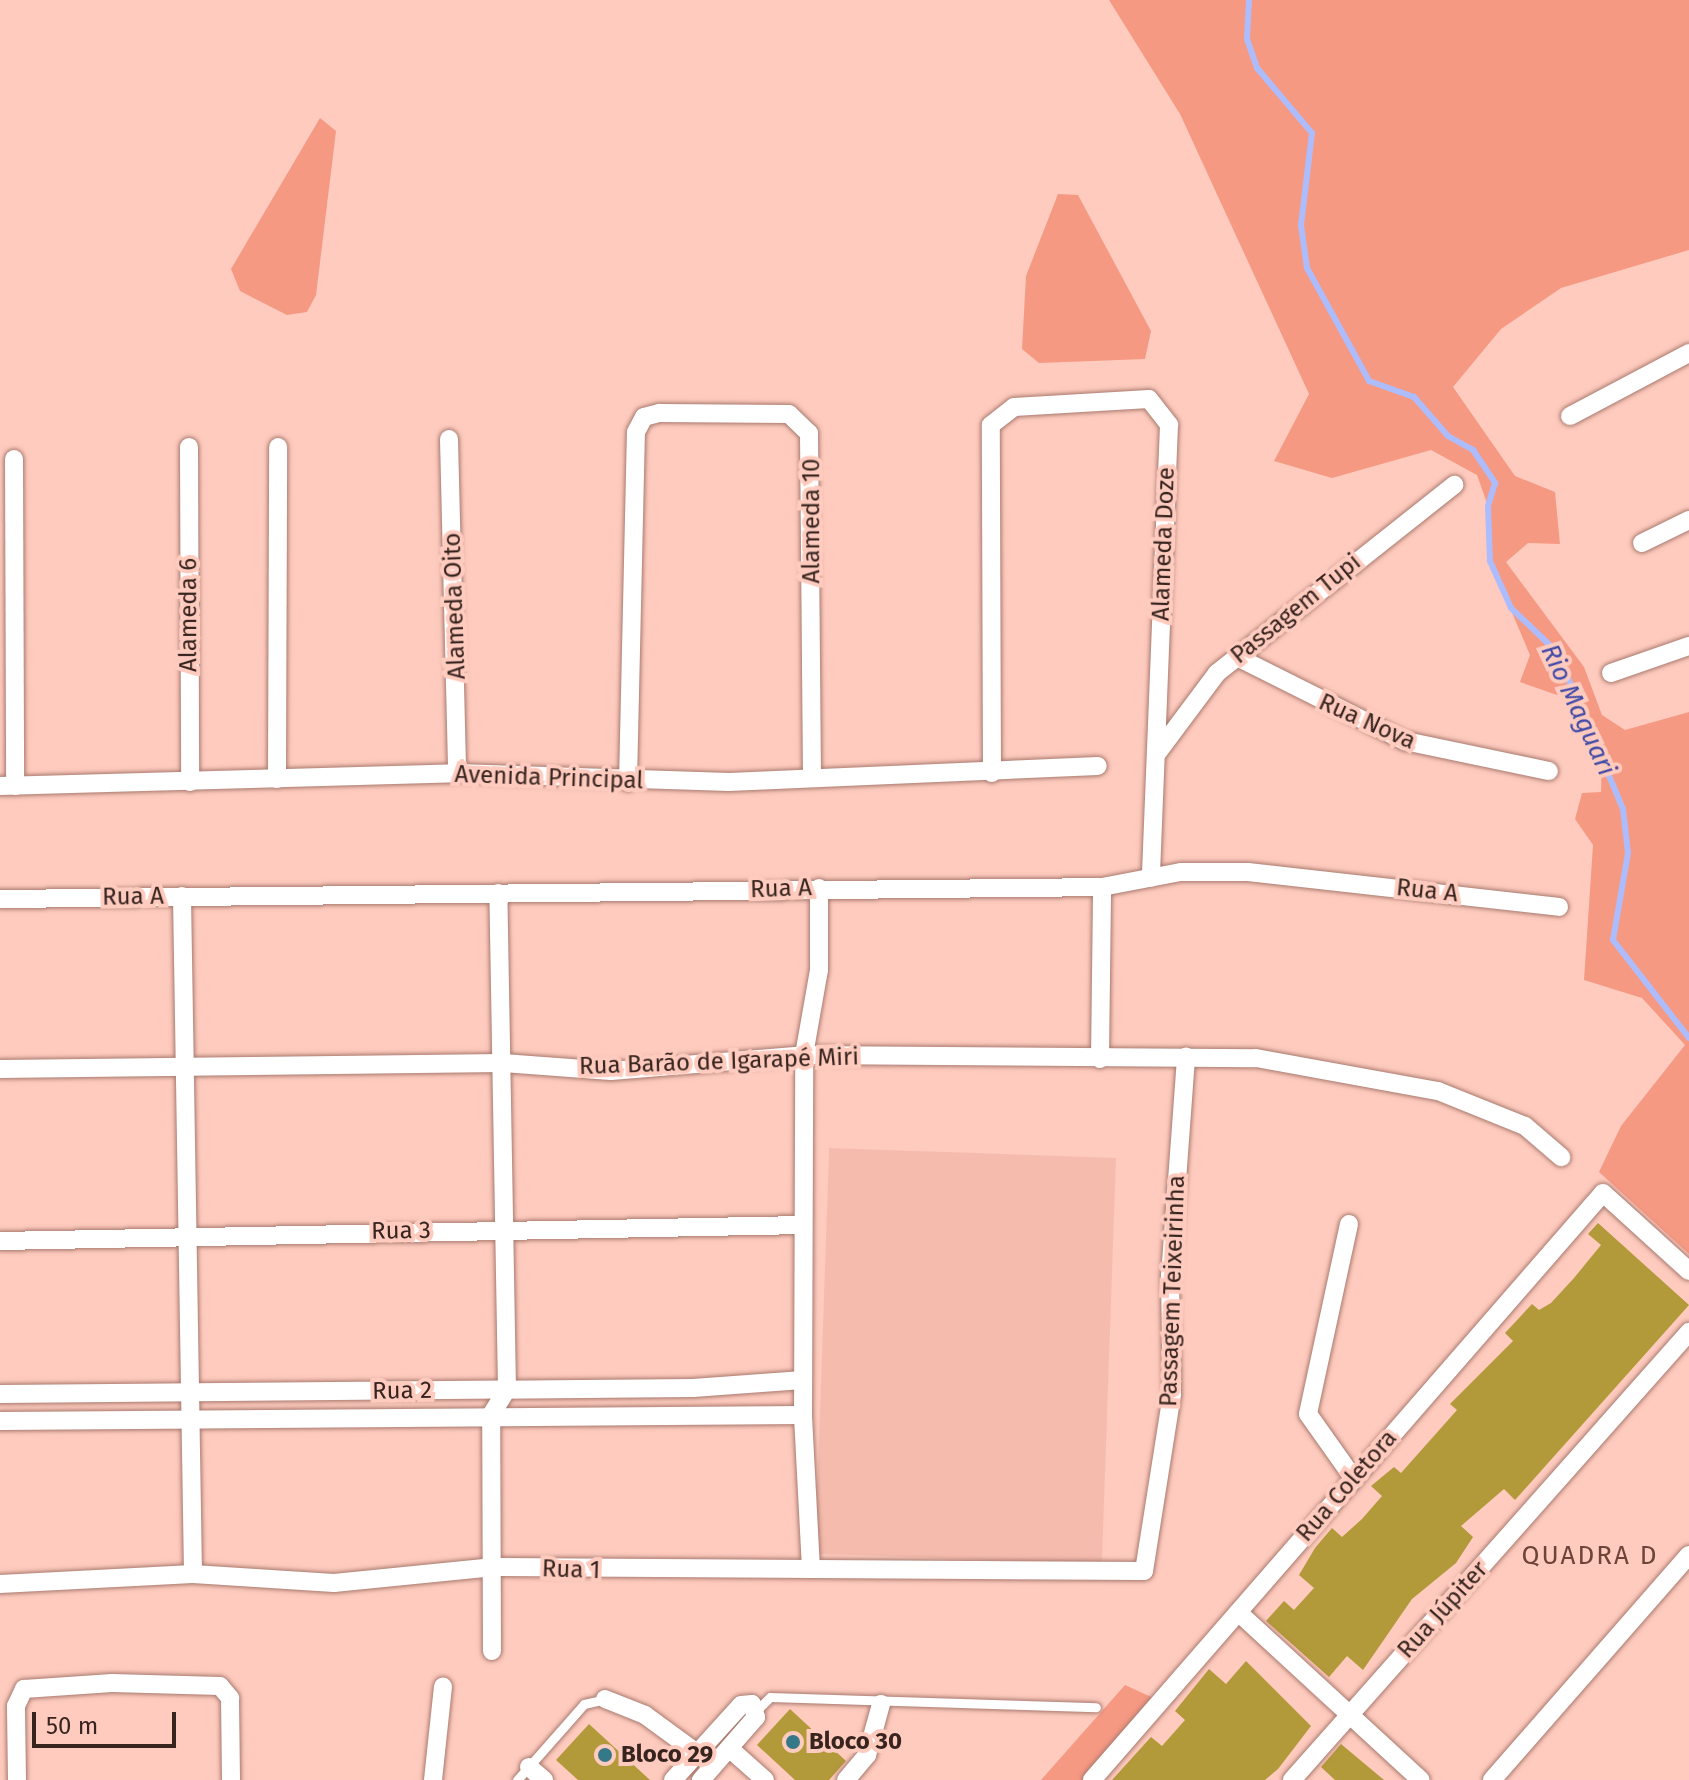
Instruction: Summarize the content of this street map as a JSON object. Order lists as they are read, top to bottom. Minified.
{"streets":{"street":["Alameda 10","Alameda Doze","Alameda Oito","Passagem Tupi","Alameda 6","Rua Nova","Avenida Principal","Rua A","Rua Barão de Igarapé Miri","Rua 3","Passagem Teixeirinha","Rua 2","Rua Coletora","Rua 1","Rua Júpiter"]},"crossings":[["Alameda 10","Avenida Principal"],["Alameda Doze","Passagem Tupi"],["Alameda Doze","Avenida Principal"],["Alameda Doze","Rua A"],["Alameda Oito","Avenida Principal"],["Passagem Tupi","Rua Nova"],["Alameda 6","Avenida Principal"],["Rua Barão de Igarapé Miri","Passagem Teixeirinha"],["Passagem Teixeirinha","Rua 1"]],"districts":["QUADRA D"],"water":["Rio Maguari"],"places":["Bloco 30","Bloco 29"],"scale_bar":"50 m"}
